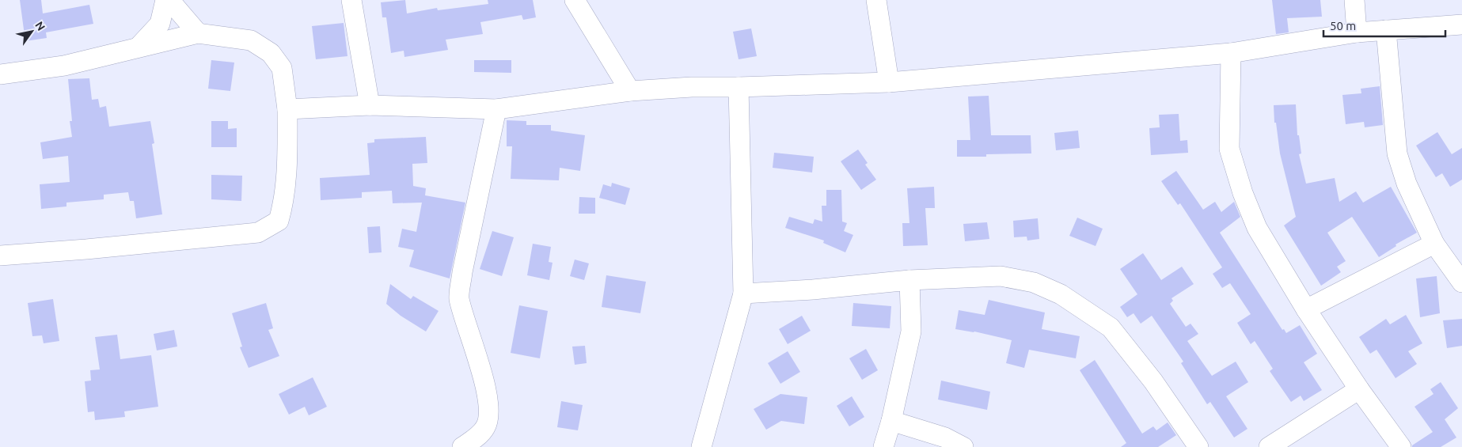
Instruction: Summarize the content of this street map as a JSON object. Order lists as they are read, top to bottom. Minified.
{"scale_bar":"50 m","north":"top right"}
